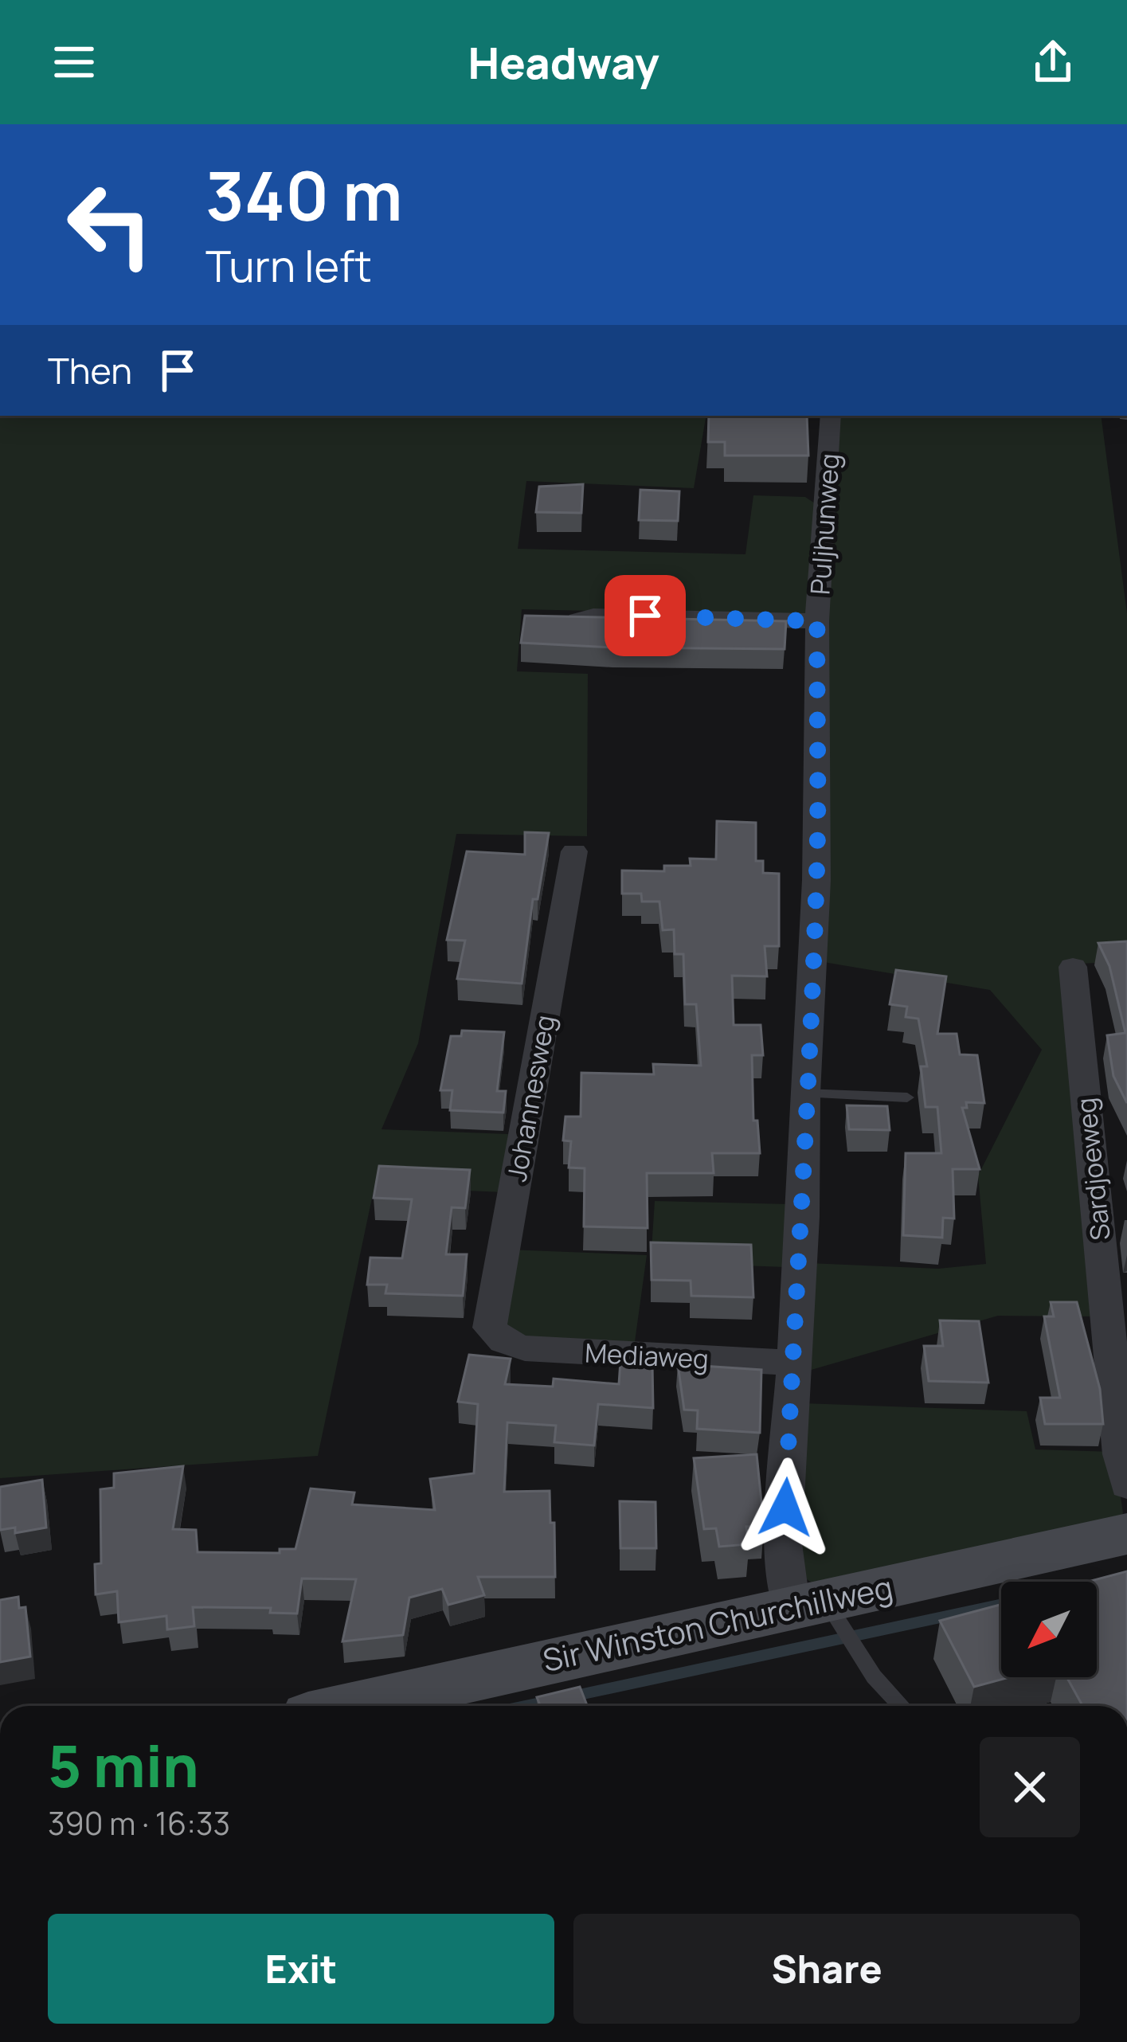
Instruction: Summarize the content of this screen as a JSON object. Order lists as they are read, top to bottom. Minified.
{"streets":{"street":["Puljhunweg","Johannesweg","Sardjoeweg","Mediaweg","Sir Winston Churchillweg"]},"crossings":[["Puljhunweg","Mediaweg"],["Puljhunweg","Sir Winston Churchillweg"],["Johannesweg","Mediaweg"]],"north":"bottom left","page":{"header":"Headway","turn":["340 m","Turn left"],"then":"Then","heading":["5 min","390 m · 16:33"],"buttons":["Exit","Share"]}}
